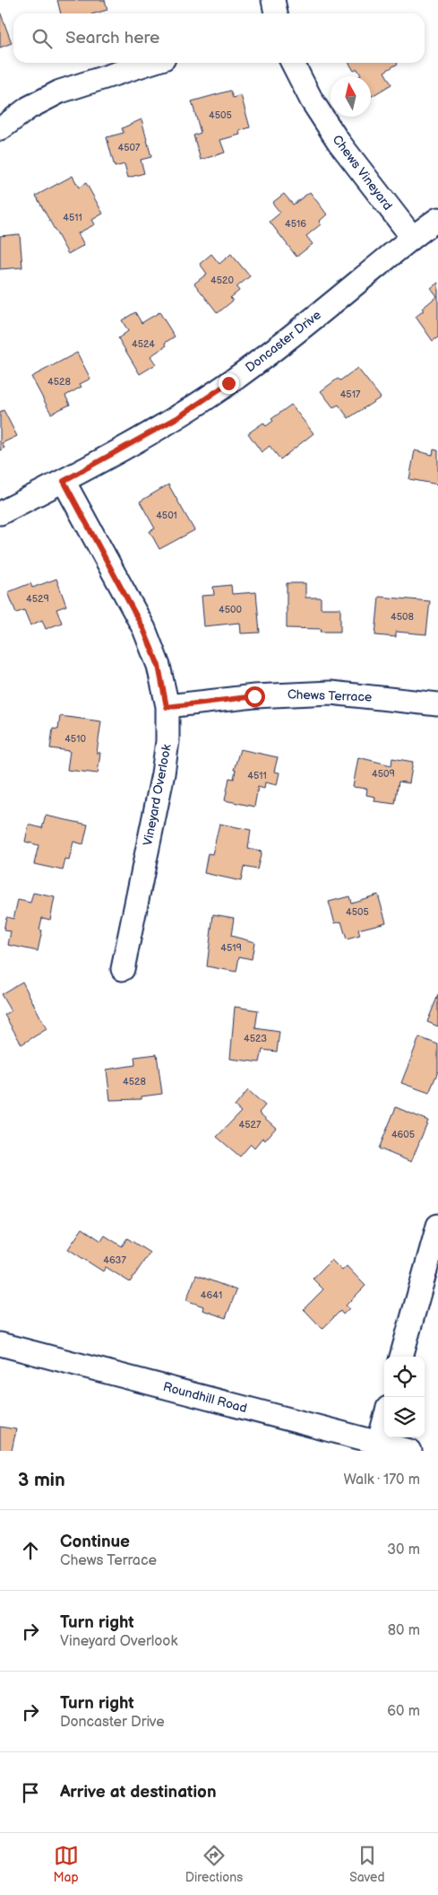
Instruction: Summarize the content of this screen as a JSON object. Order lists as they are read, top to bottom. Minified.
{"streets":{"street":["Chews Vineyard","Doncaster Drive","Chews Terrace","Vineyard Overlook","Roundhill Road"]},"crossings":[["Chews Vineyard","Doncaster Drive"],["Doncaster Drive","Vineyard Overlook"],["Chews Terrace","Vineyard Overlook"]],"house_numbers":["4505","4507","4511","4516","4520","4524","4528","4517","4501","4529","4500","4508","4510","4509","4511","4505","4519","4523","4528","4527","4605","4637","4641"],"north":"top","page":{"search":"Search here","heading":["3 min","Walk · 170 m"],"list":[["Continue","Chews Terrace","30 m"],["Turn right","Vineyard Overlook","80 m"],["Turn right","Doncaster Drive","60 m"],"Arrive at destination"],"nav":["Map","Directions","Saved"]}}
